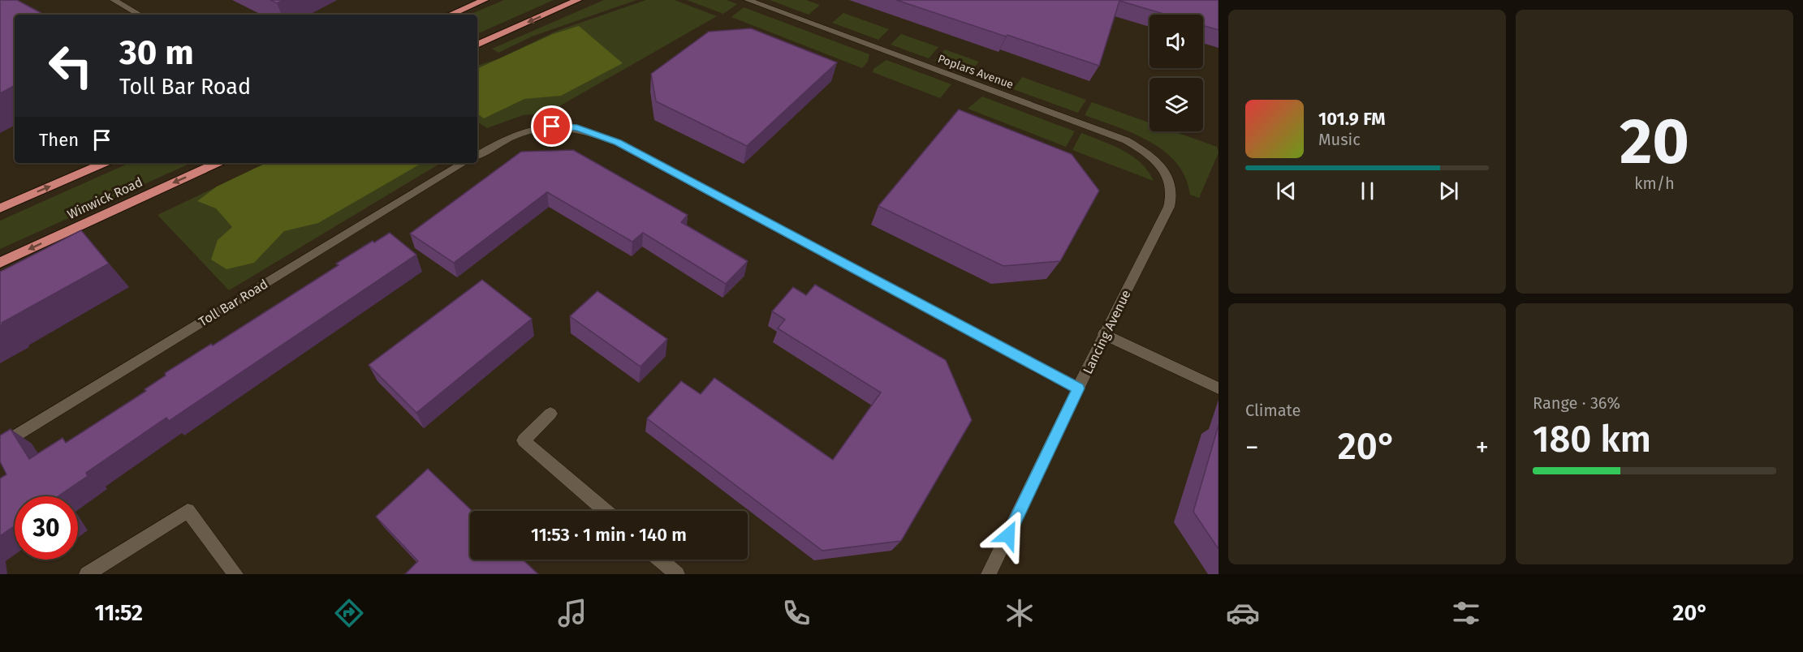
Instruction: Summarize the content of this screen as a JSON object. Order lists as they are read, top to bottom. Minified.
{"streets":{"highway":["Winwick Road"],"street":["Poplars Avenue","Toll Bar Road","Lancing Avenue"]},"crossings":[["Poplars Avenue","Lancing Avenue"]],"page":{"tile":[["20","km/h"],"Climate",["Range · 36%","180 km"]],"turn":["30 m","Toll Bar Road"],"song":["101.9 FM","Music"],"then":"Then","heat":["−","20°","+"],"limit":"30","trip":"11:53 · 1 min · 140 m","tabs":["11:52","20°"]}}
